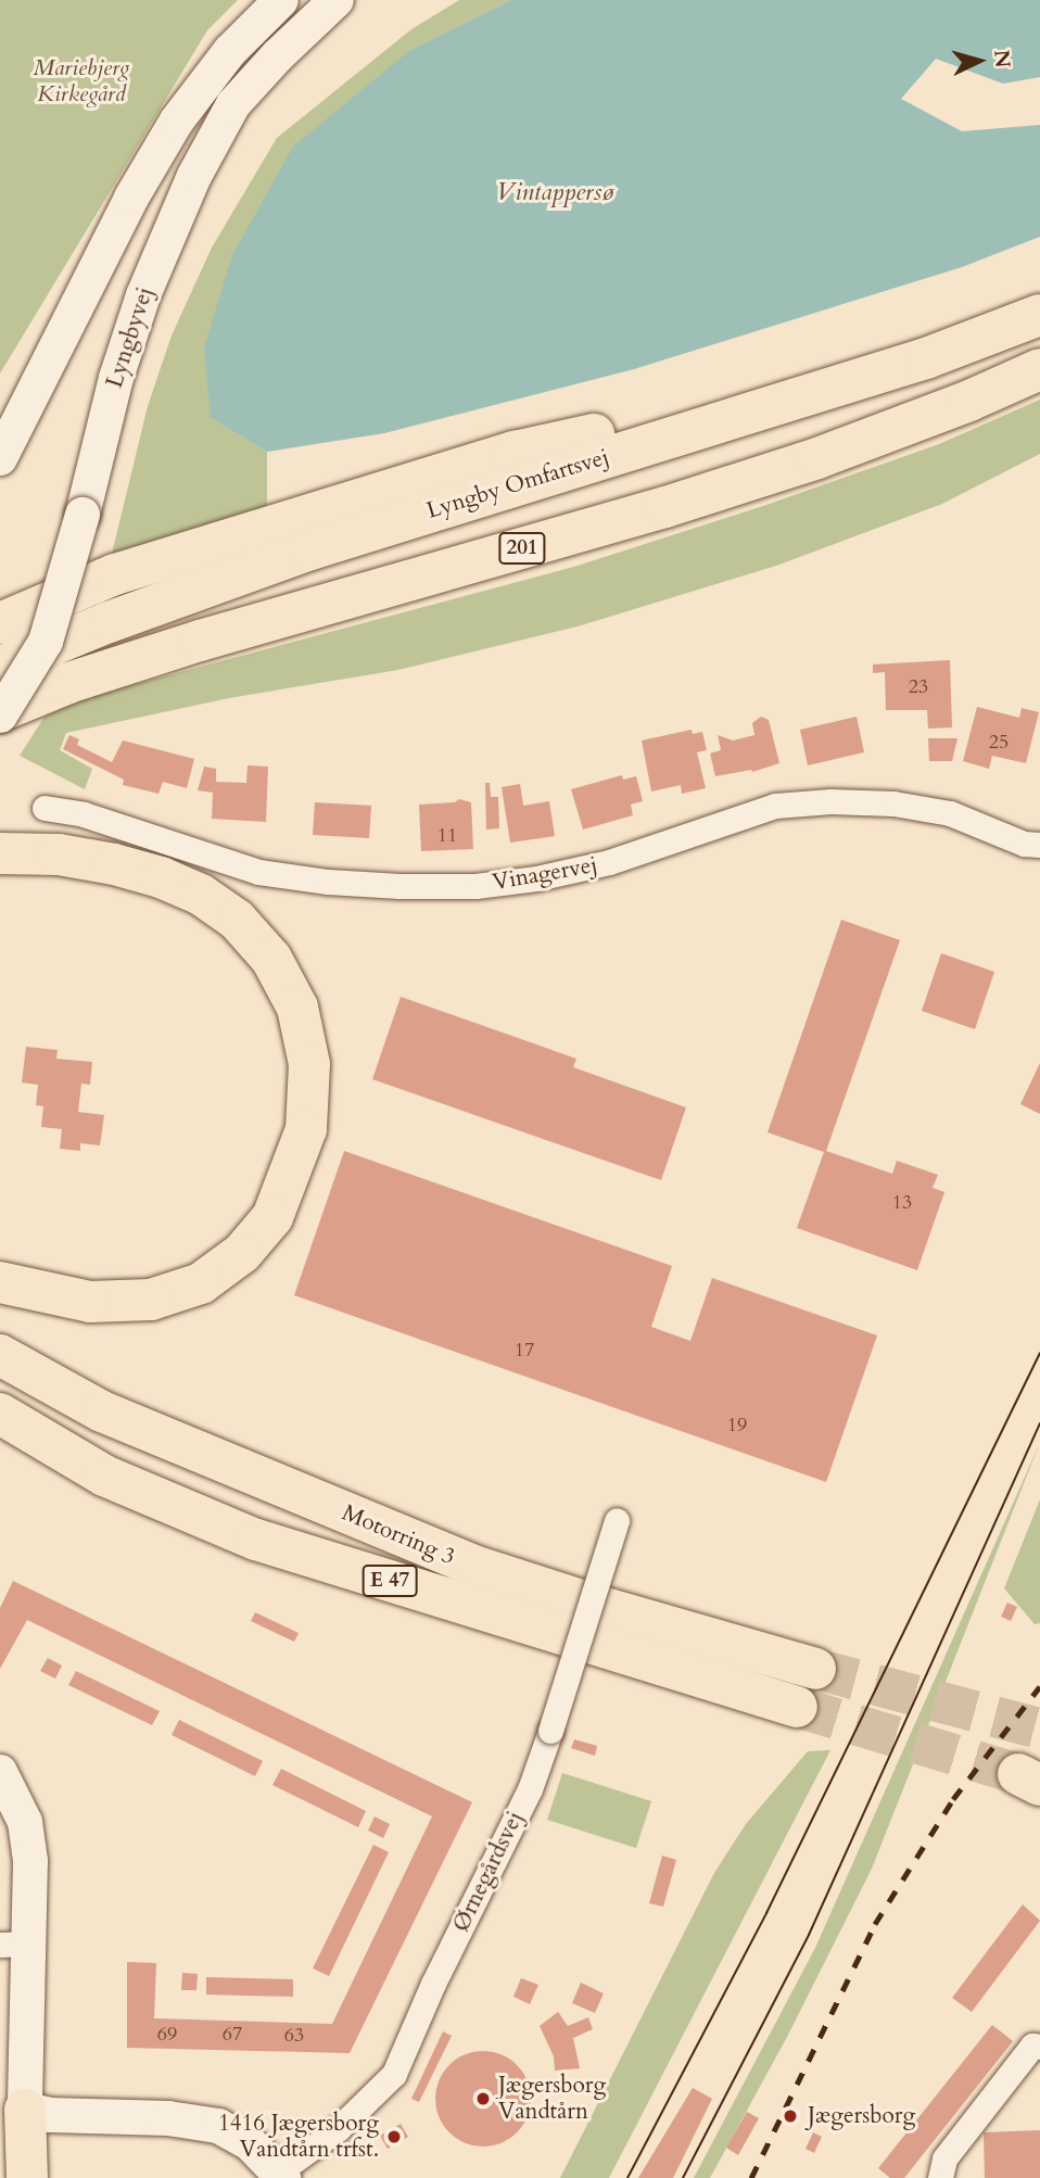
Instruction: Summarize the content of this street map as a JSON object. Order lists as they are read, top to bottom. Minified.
{"streets":{"highway":["Lyngby Omfartsvej","201","Motorring 3","E 47"],"street":["Lyngbyvej","Vinagervej","Ørnegårdsvej"]},"crossings":[["Lyngbyvej","201"]],"water":["Vintappersø"],"parks":["Mariebjerg Kirkegård"],"places":["Jægersborg Vandtårn","Jægersborg","1416 Jægersborg Vandtårn trfst."],"house_numbers":["23","25","11","13","17","19","69","67","63"],"north":"right"}
